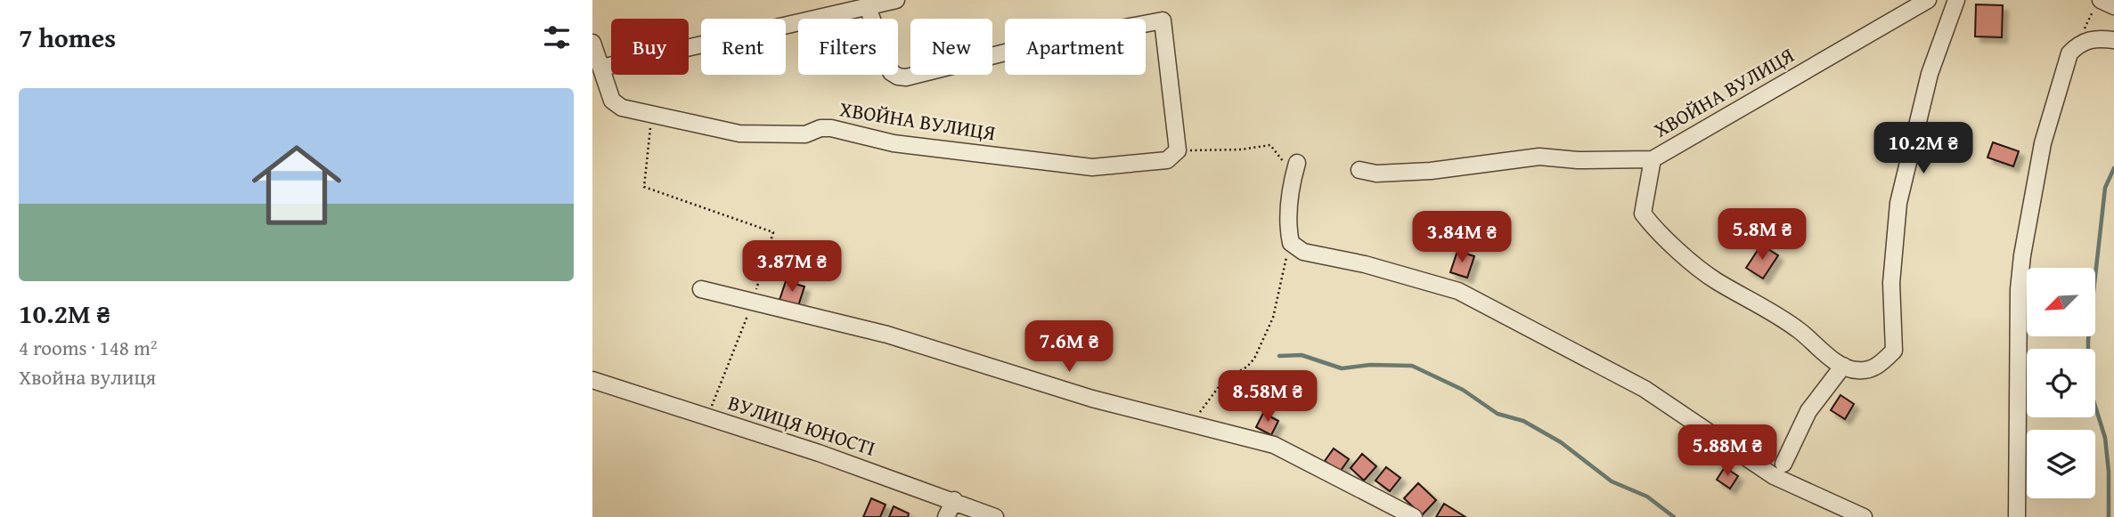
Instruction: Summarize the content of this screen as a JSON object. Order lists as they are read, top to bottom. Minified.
{"streets":{"street":["ХВОЙНА ВУЛИЦЯ","ВУЛИЦЯ ЮНОСТІ"]},"north":"bottom left","page":{"heading":"7 homes","chip":["Buy","Rent","Filters","New","Apartment"],"list":[{"name":"10.2M ₴","note":"4 rooms · 148 m² · Хвойна вулиця"}],"price":["10.2M ₴","5.8M ₴","3.84M ₴","3.87M ₴","7.6M ₴","8.58M ₴","5.88M ₴"]}}
